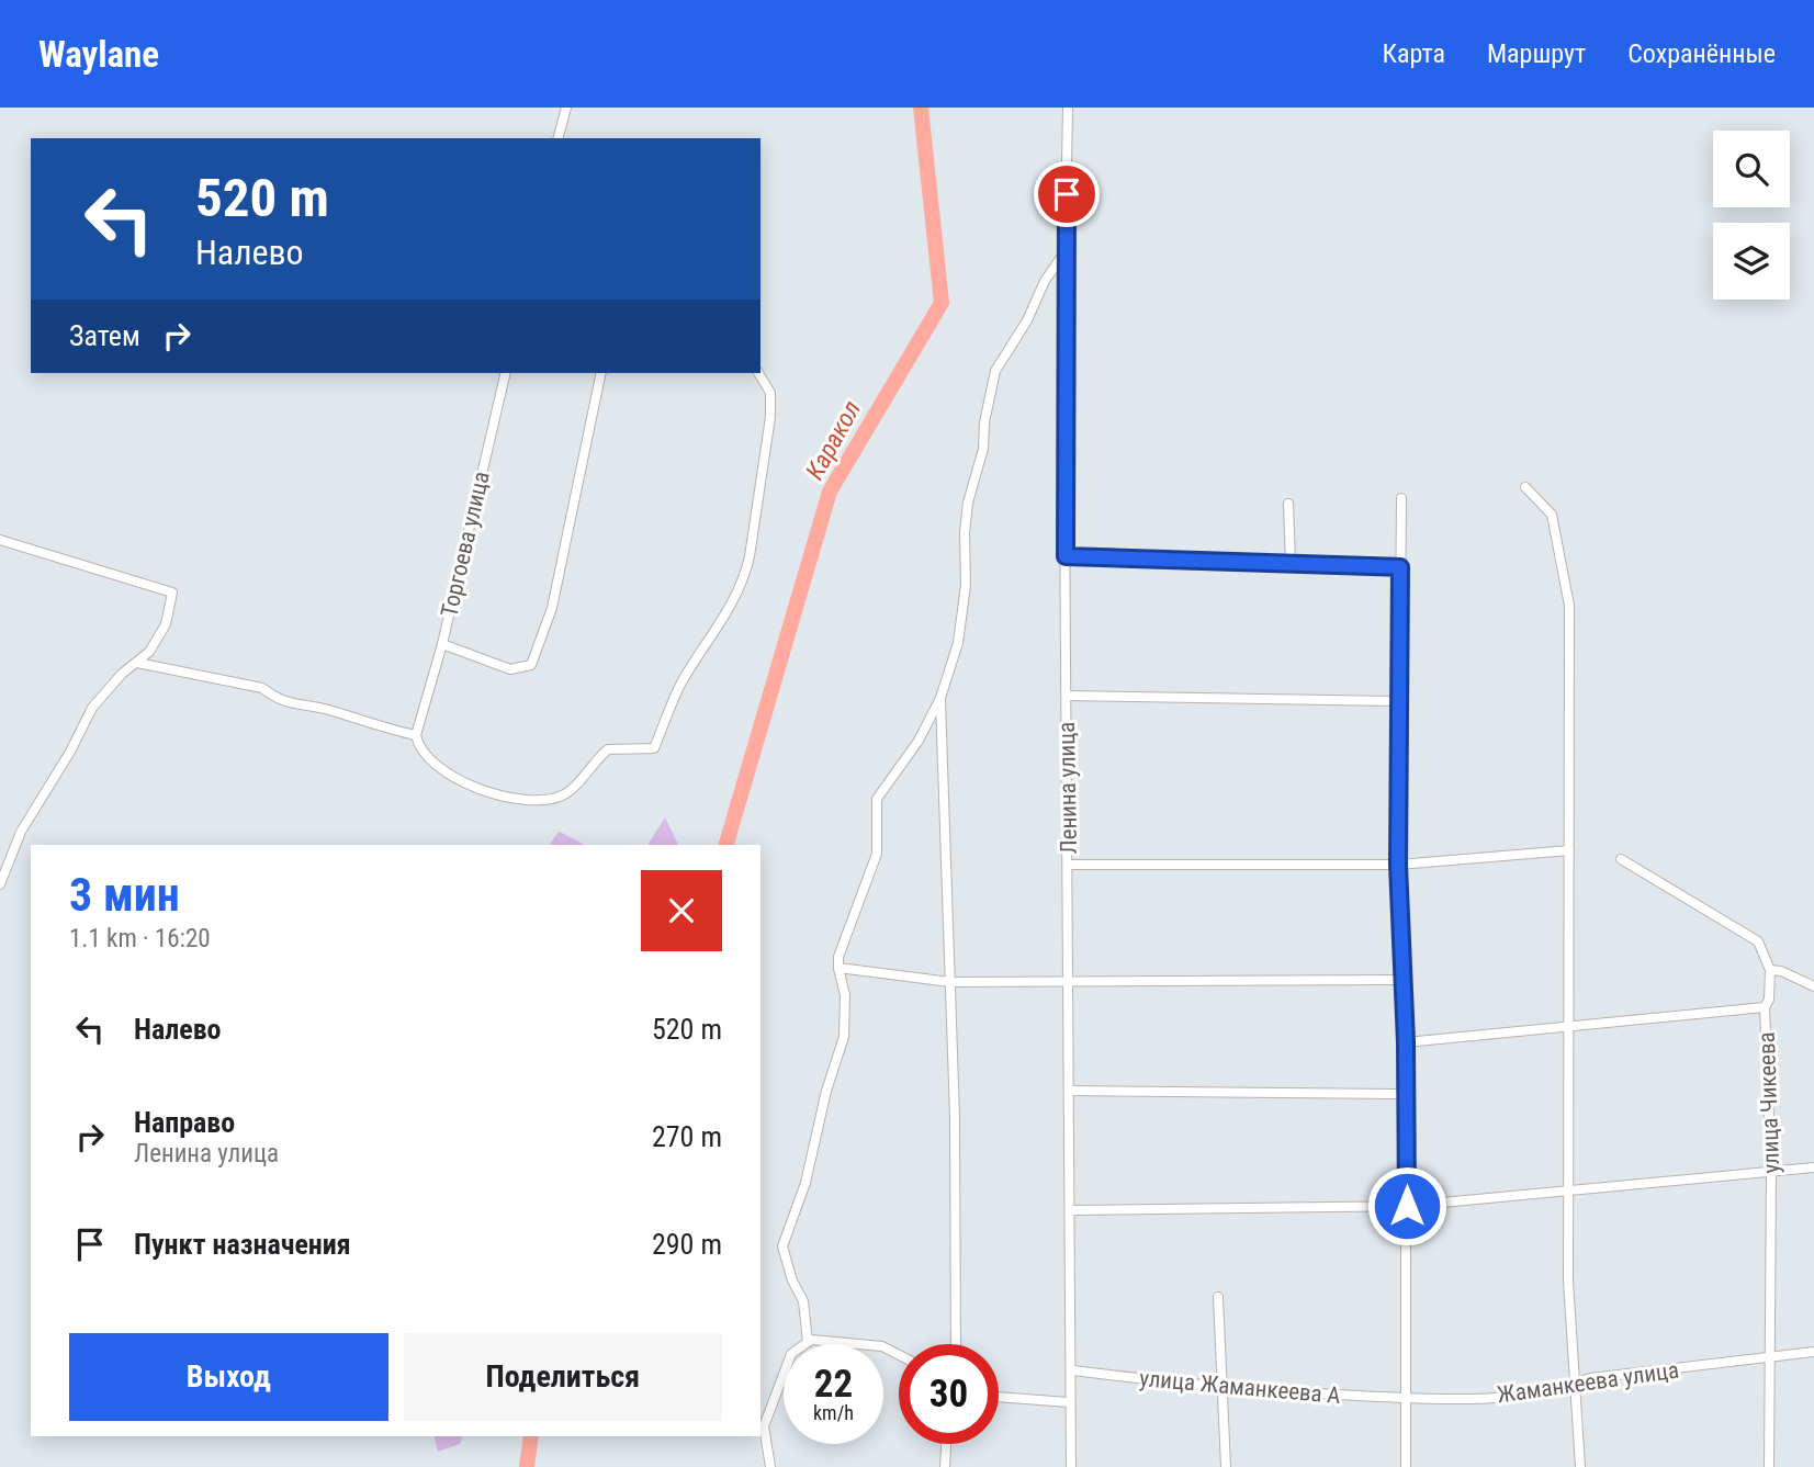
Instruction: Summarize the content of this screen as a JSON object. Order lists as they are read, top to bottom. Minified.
{"streets":{"street":["Торгоева улица","Ленина улица","улица Чикеева","Жаманкеева улица","улица Жаманкеева А"]},"crossings":[["Ленина улица","улица Жаманкеева А"],["улица Чикеева","Жаманкеева улица"],["Жаманкеева улица","улица Жаманкеева А"]],"water":["Каракол"],"page":{"header":"Waylane","nav":["Карта","Маршрут","Сохранённые"],"turn":["520 m","Налево"],"then":"Затем","heading":["3 мин","1.1 km · 16:20"],"list":[{"name":"Налево","value":"520 m"},{"name":"Направо","note":"Ленина улица","value":"270 m"},{"name":"Пункт назначения","value":"290 m"}],"buttons":["Выход","Поделиться"],"speed":"22 km/h","limit":"30"}}
